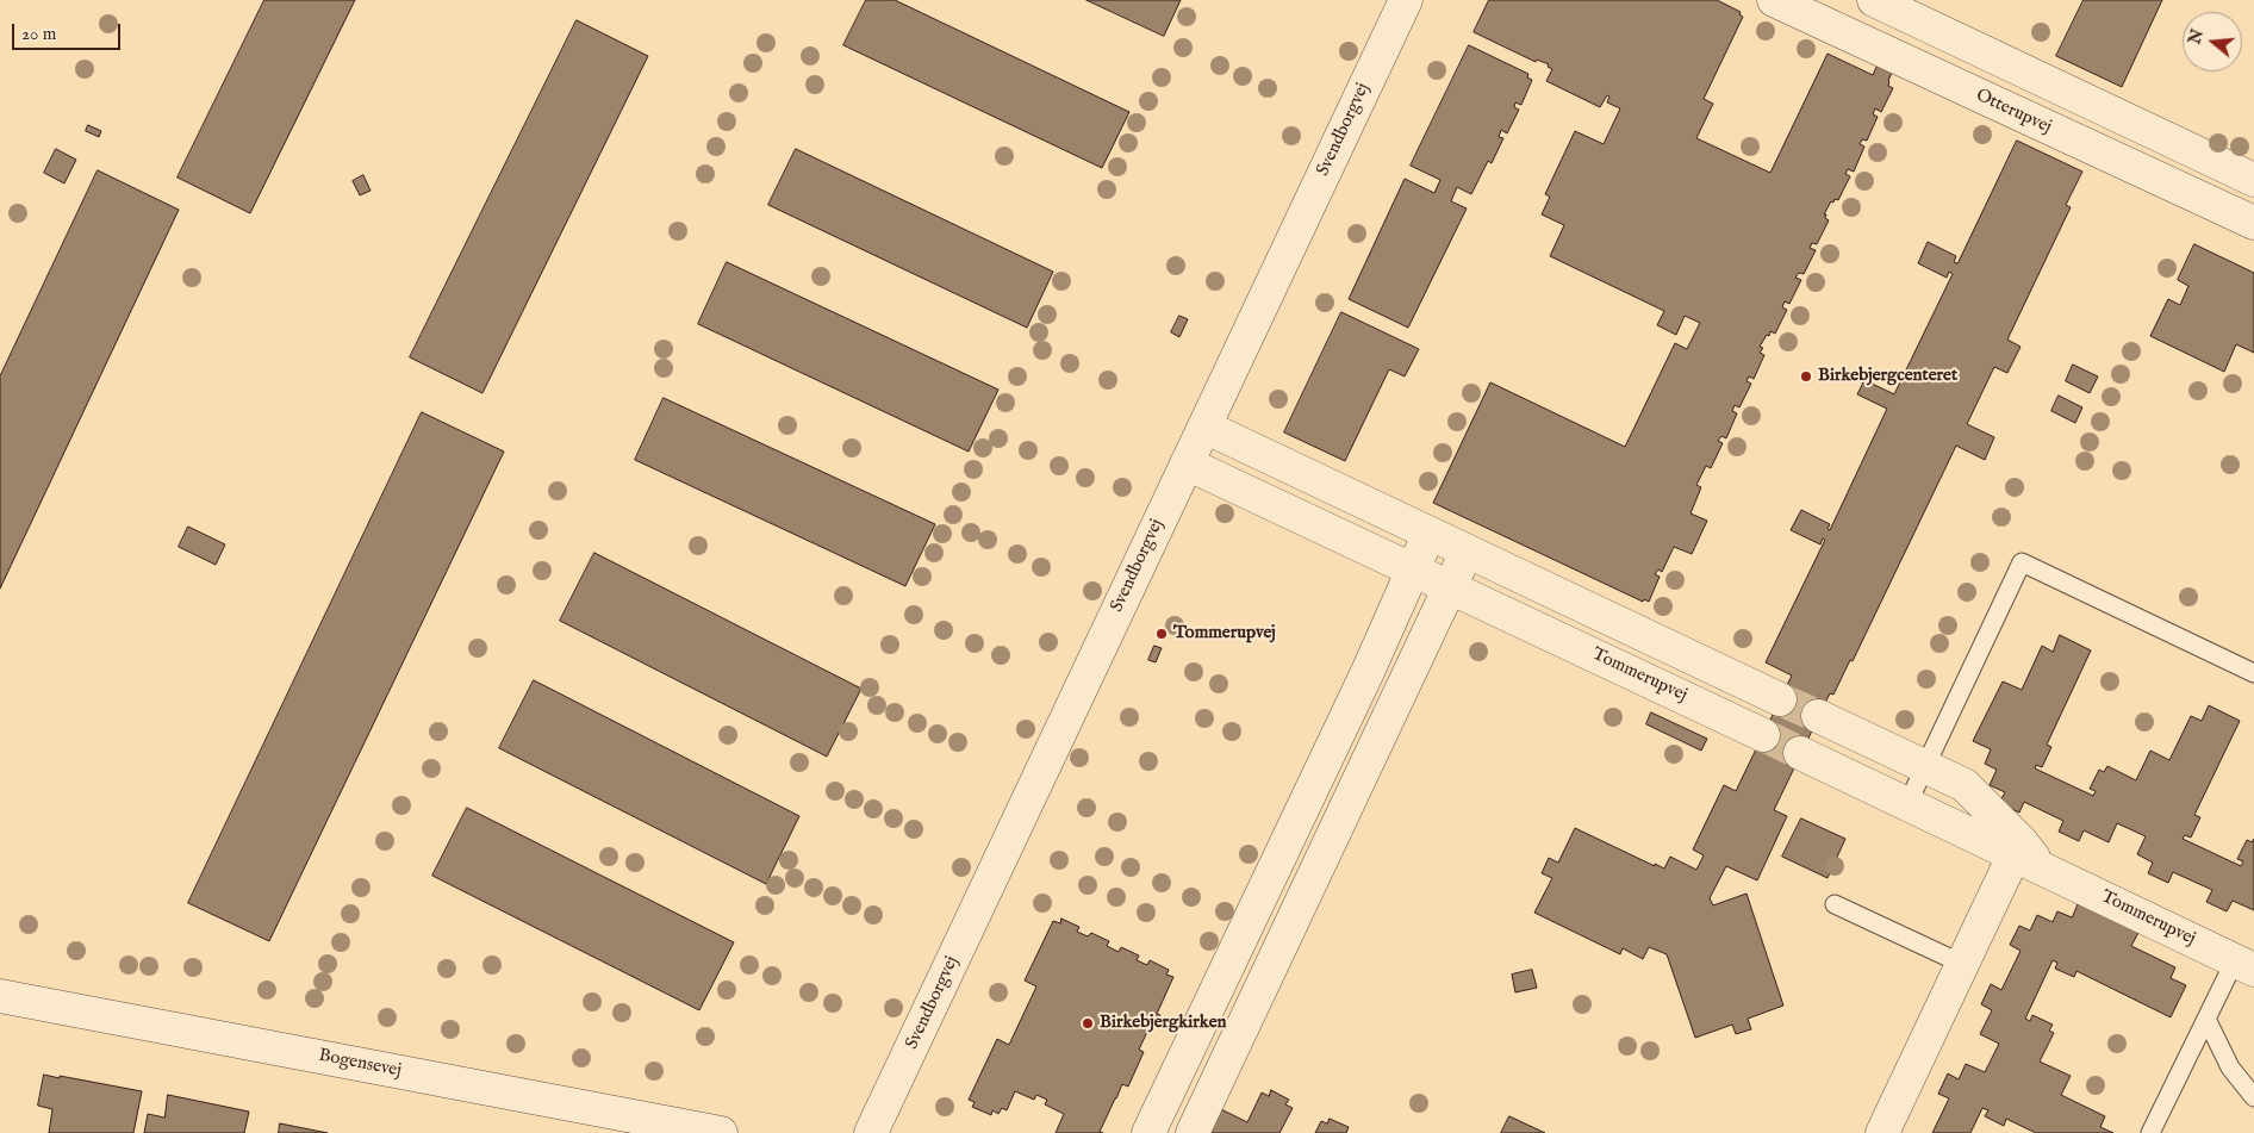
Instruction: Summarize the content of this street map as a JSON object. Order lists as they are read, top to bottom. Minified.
{"streets":{"street":["Otterupvej","Svendborgvej","Tommerupvej","Bogensevej"]},"crossings":[["Svendborgvej","Tommerupvej"]],"places":["Birkebjergcenteret","Tommerupvej","Birkebjergkirken"],"scale_bar":"20 m","north":"left"}
